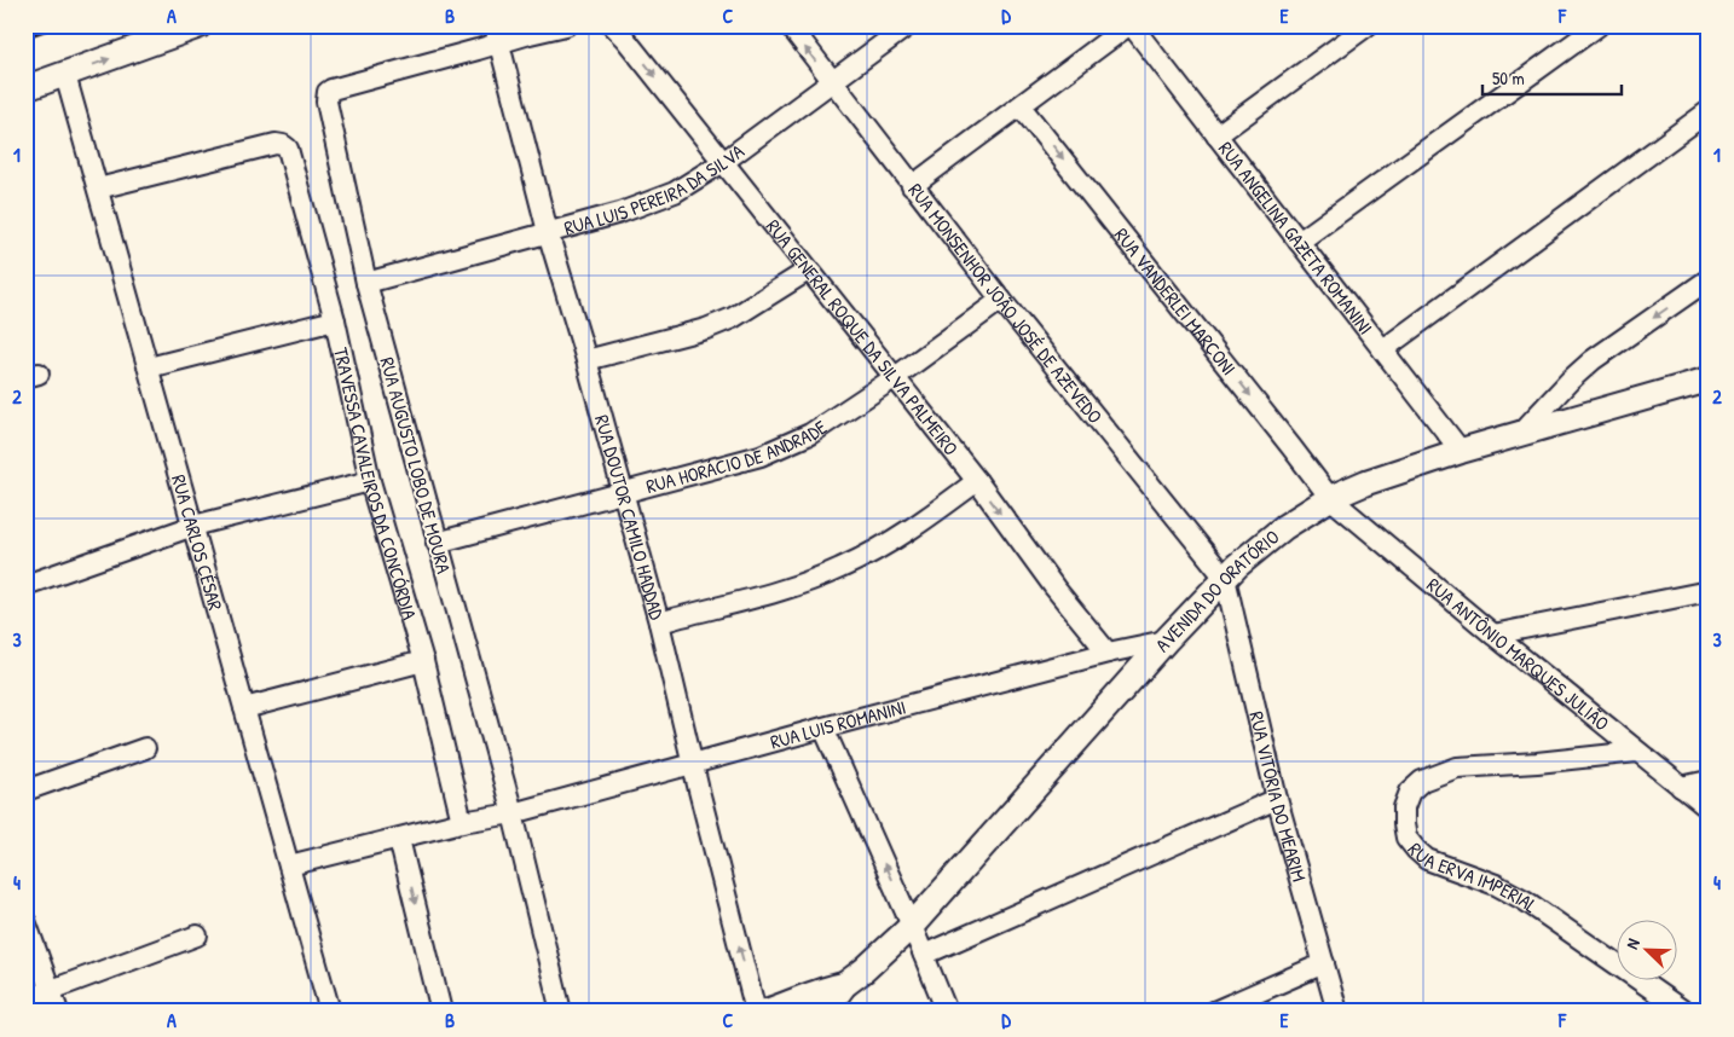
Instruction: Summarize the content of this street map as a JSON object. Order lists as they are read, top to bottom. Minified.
{"streets":{"main road":["AVENIDA DO ORATÓRIO"],"street":["RUA LUIS PEREIRA DA SILVA","RUA ANGELINA GAZETA ROMANINI","RUA VANDERLEI MARCONI","RUA MONSENHOR JOÃO JOSÉ DE AZEVEDO","RUA GENERAL ROQUE DA SILVA PALMEIRO","RUA HORÁCIO DE ANDRADE","RUA AUGUSTO LOBO DE MOURA","TRAVESSA CAVALEIROS DA CONCÓRDIA","RUA DOUTOR CAMILO HADDAD","RUA CARLOS CÉSAR","RUA ANTÔNIO MARQUES JULIÃO","RUA LUIS ROMANINI","RUA VITÓRIA DO MEARIM","RUA ERVA IMPERIAL"]},"crossings":[["RUA LUIS PEREIRA DA SILVA","RUA MONSENHOR JOÃO JOSÉ DE AZEVEDO"],["RUA LUIS PEREIRA DA SILVA","RUA GENERAL ROQUE DA SILVA PALMEIRO"],["RUA LUIS PEREIRA DA SILVA","RUA AUGUSTO LOBO DE MOURA"],["RUA LUIS PEREIRA DA SILVA","RUA DOUTOR CAMILO HADDAD"],["RUA ANGELINA GAZETA ROMANINI","AVENIDA DO ORATÓRIO"],["RUA VANDERLEI MARCONI","AVENIDA DO ORATÓRIO"],["RUA VANDERLEI MARCONI","RUA ANTÔNIO MARQUES JULIÃO"],["RUA MONSENHOR JOÃO JOSÉ DE AZEVEDO","RUA HORÁCIO DE ANDRADE"],["RUA MONSENHOR JOÃO JOSÉ DE AZEVEDO","AVENIDA DO ORATÓRIO"],["RUA MONSENHOR JOÃO JOSÉ DE AZEVEDO","RUA VITÓRIA DO MEARIM"],["RUA GENERAL ROQUE DA SILVA PALMEIRO","RUA HORÁCIO DE ANDRADE"],["RUA GENERAL ROQUE DA SILVA PALMEIRO","RUA LUIS ROMANINI"],["RUA HORÁCIO DE ANDRADE","RUA AUGUSTO LOBO DE MOURA"],["RUA HORÁCIO DE ANDRADE","RUA DOUTOR CAMILO HADDAD"],["RUA AUGUSTO LOBO DE MOURA","RUA DOUTOR CAMILO HADDAD"],["RUA AUGUSTO LOBO DE MOURA","RUA LUIS ROMANINI"],["TRAVESSA CAVALEIROS DA CONCÓRDIA","RUA CARLOS CÉSAR"],["TRAVESSA CAVALEIROS DA CONCÓRDIA","RUA LUIS ROMANINI"],["RUA DOUTOR CAMILO HADDAD","RUA LUIS ROMANINI"],["RUA CARLOS CÉSAR","RUA LUIS ROMANINI"],["AVENIDA DO ORATÓRIO","RUA ANTÔNIO MARQUES JULIÃO"],["AVENIDA DO ORATÓRIO","RUA LUIS ROMANINI"],["AVENIDA DO ORATÓRIO","RUA VITÓRIA DO MEARIM"],["RUA ANTÔNIO MARQUES JULIÃO","RUA ERVA IMPERIAL"]],"one_way":["RUA VANDERLEI MARCONI","RUA GENERAL ROQUE DA SILVA PALMEIRO"],"scale_bar":"50 m","north":"top left","grid":{"columns":["A","B","C","D","E","F"],"rows":["1","2","3","4"]}}
